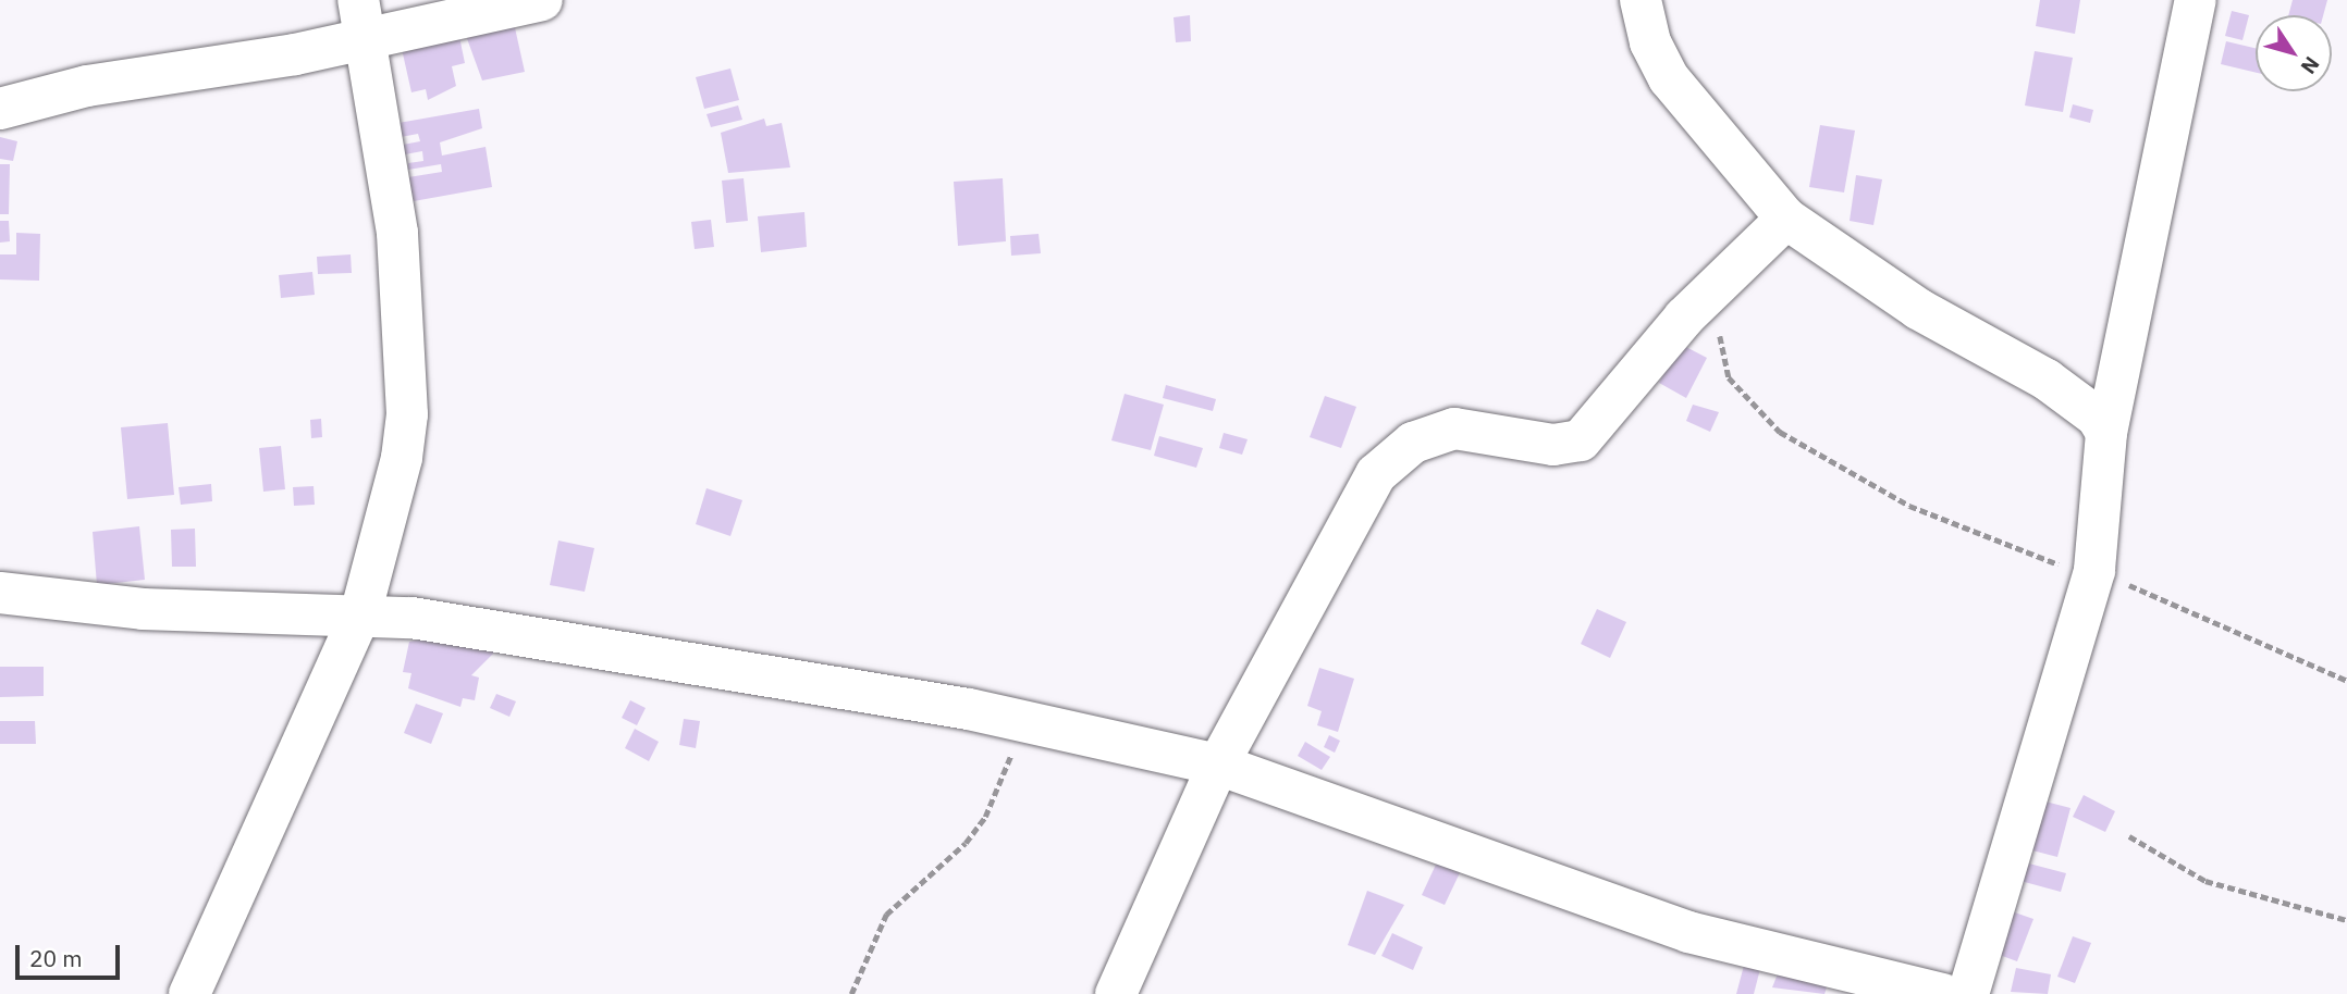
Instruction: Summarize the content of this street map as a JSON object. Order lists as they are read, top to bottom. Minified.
{"scale_bar":"20 m","north":"bottom right"}
